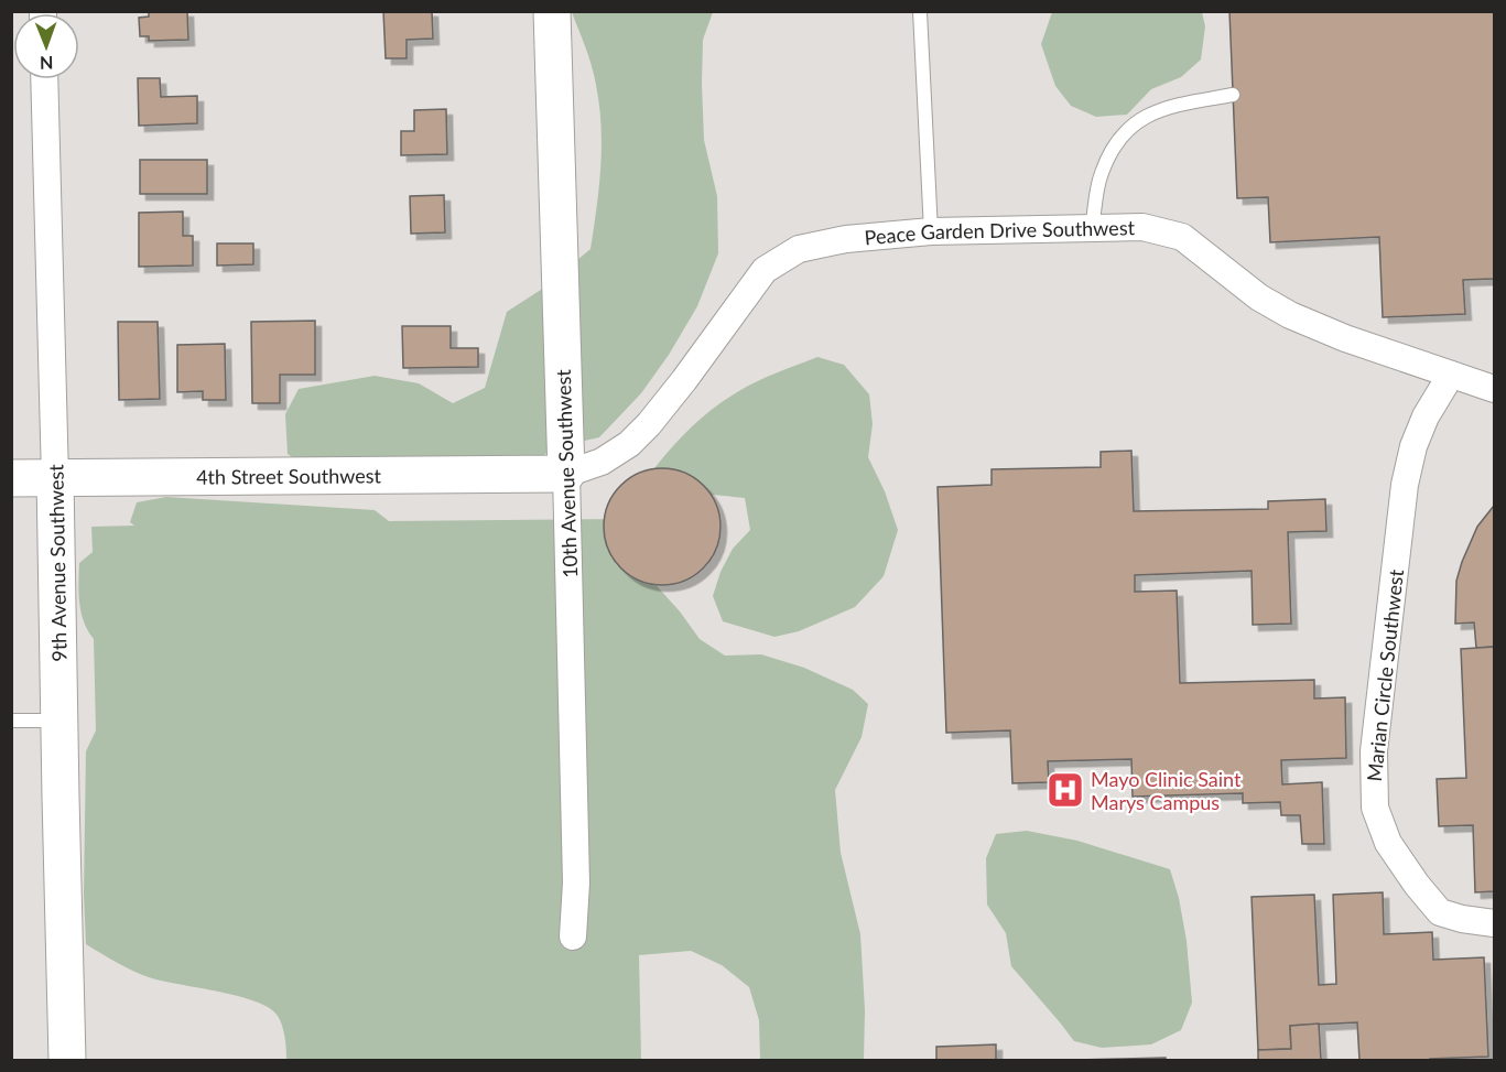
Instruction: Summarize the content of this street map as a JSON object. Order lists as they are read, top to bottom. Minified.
{"streets":{"street":["Peace Garden Drive Southwest","10th Avenue Southwest","4th Street Southwest","9th Avenue Southwest","Marian Circle Southwest"]},"crossings":[["Peace Garden Drive Southwest","10th Avenue Southwest"],["Peace Garden Drive Southwest","4th Street Southwest"],["Peace Garden Drive Southwest","Marian Circle Southwest"],["10th Avenue Southwest","4th Street Southwest"],["4th Street Southwest","9th Avenue Southwest"]],"places":{"hospital":["Mayo Clinic Saint Marys Campus"]},"north":"bottom"}
